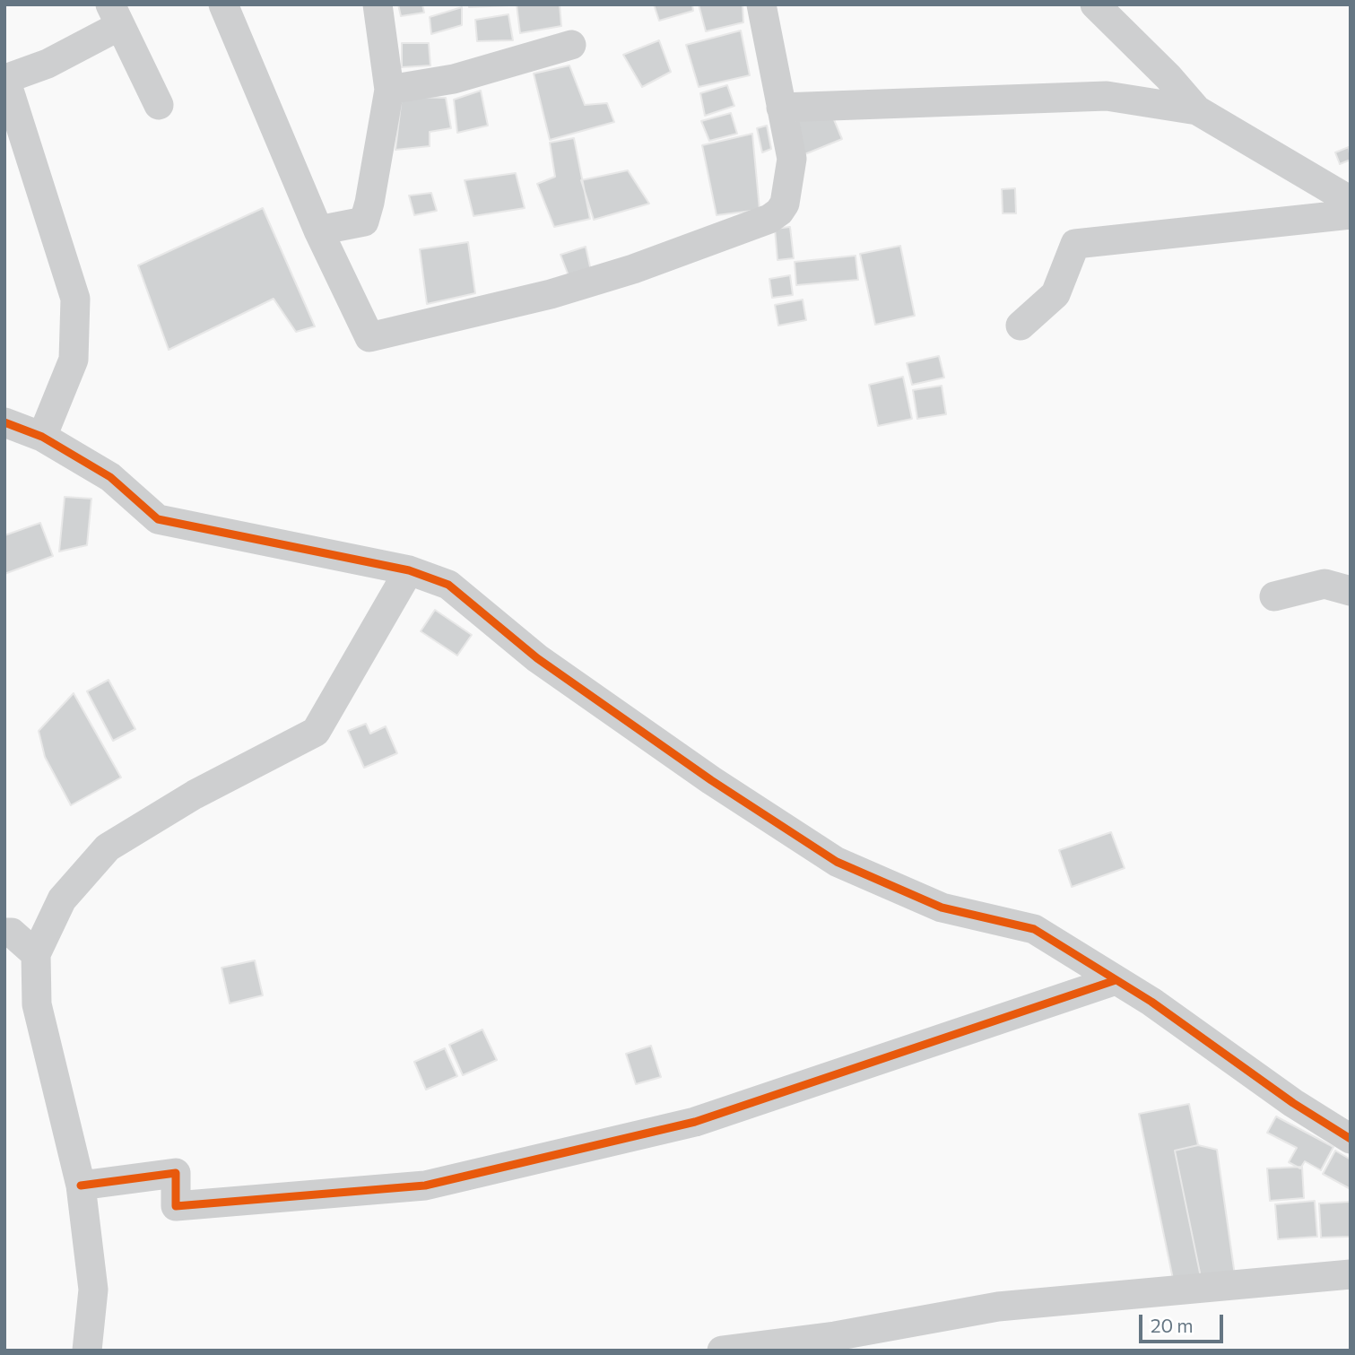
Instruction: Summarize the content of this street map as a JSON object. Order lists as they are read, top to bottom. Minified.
{"scale_bar":"20 m"}
